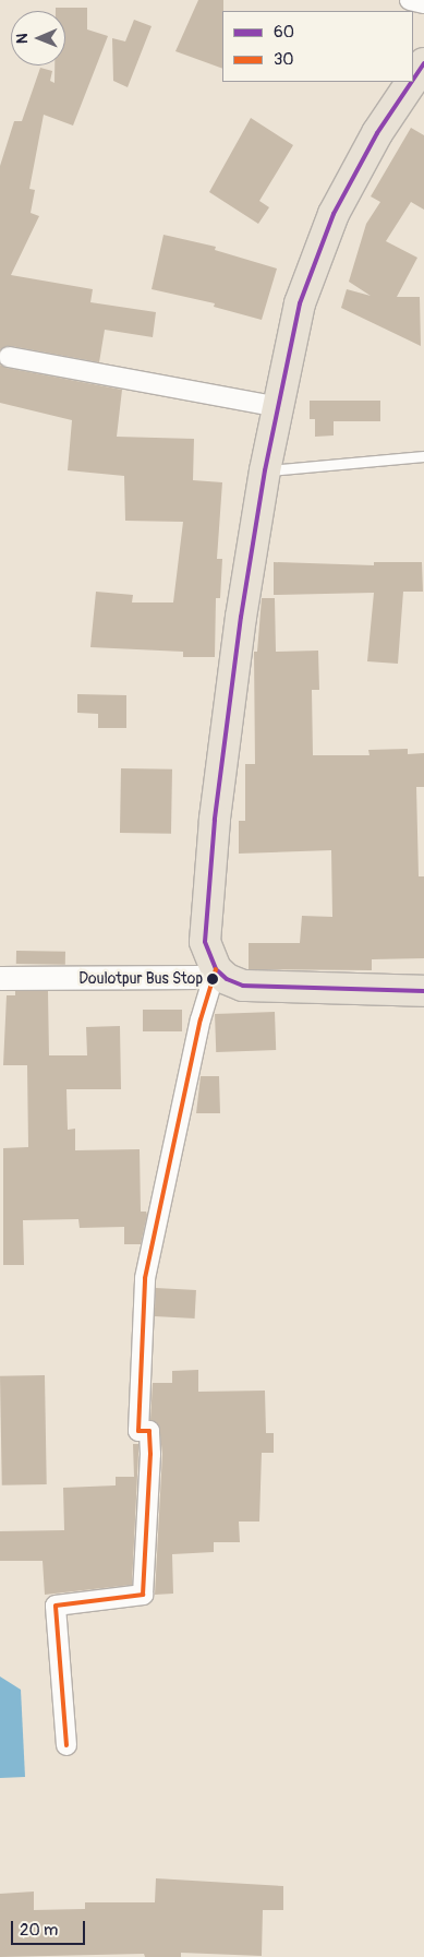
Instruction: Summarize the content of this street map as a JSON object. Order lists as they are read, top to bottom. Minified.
{"places":["Doulotpur Bus Stop"],"lines":["transit line 60","transit line 30"],"legend":["60","30"],"scale_bar":"20 m","north":"left"}
